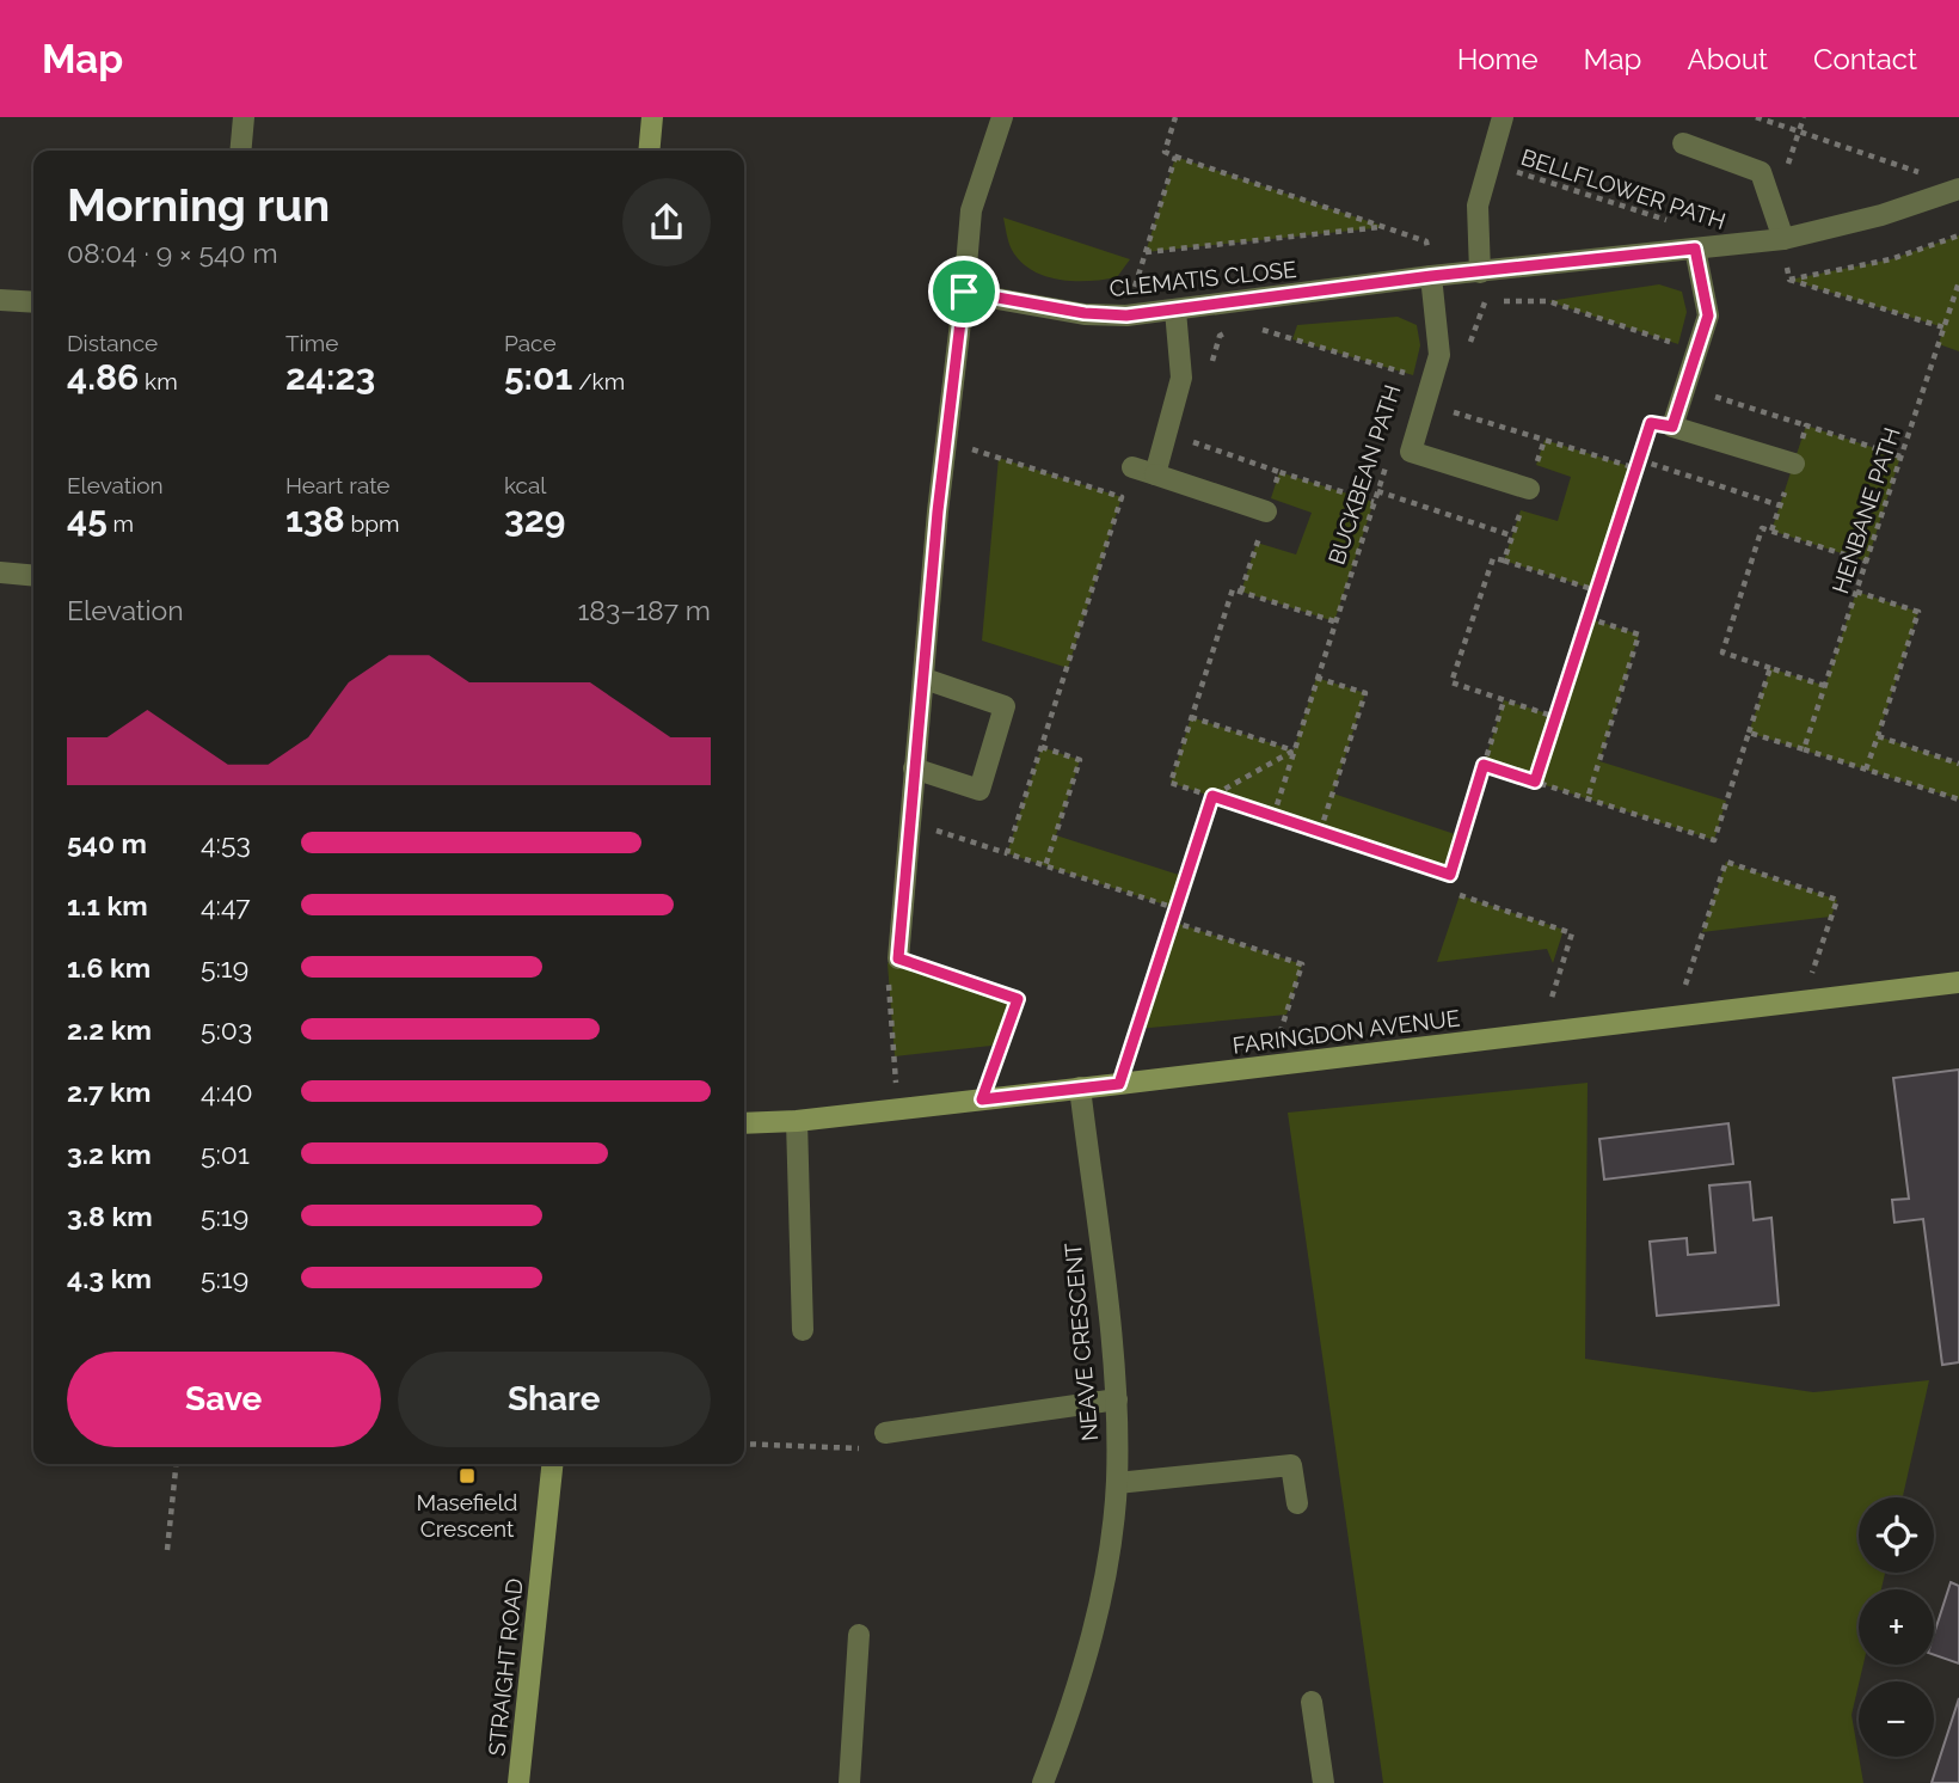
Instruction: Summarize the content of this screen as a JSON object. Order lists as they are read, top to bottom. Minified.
{"streets":{"street":["CLEMATIS CLOSE","FARINGDON AVENUE","NEAVE CRESCENT","STRAIGHT ROAD"],"path":["BELLFLOWER PATH","BUCKBEAN PATH","HENBANE PATH"]},"crossings":[["FARINGDON AVENUE","NEAVE CRESCENT"]],"places":{"transit":["Masefield Crescent"]},"page":{"header":"Map","nav":["Home","Map","About","Contact"],"heading":["Morning run","08:04 · 9 × 540 m"],"stats":[["Distance","4.86 km"],["Time","24:23"],["Pace","5:01 /km"],["Elevation","45 m"],["Heart rate","138 bpm"],["kcal","329"]],"chart":["Elevation","183–187 m"],"list":[{"name":"540 m","note":"4:53"},{"name":"1.1 km","note":"4:47"},{"name":"1.6 km","note":"5:19"},{"name":"2.2 km","note":"5:03"},{"name":"2.7 km","note":"4:40"},{"name":"3.2 km","note":"5:01"},{"name":"3.8 km","note":"5:19"},{"name":"4.3 km","note":"5:19"}],"buttons":["Save","Share"],"map_buttons":["+","−"]}}
